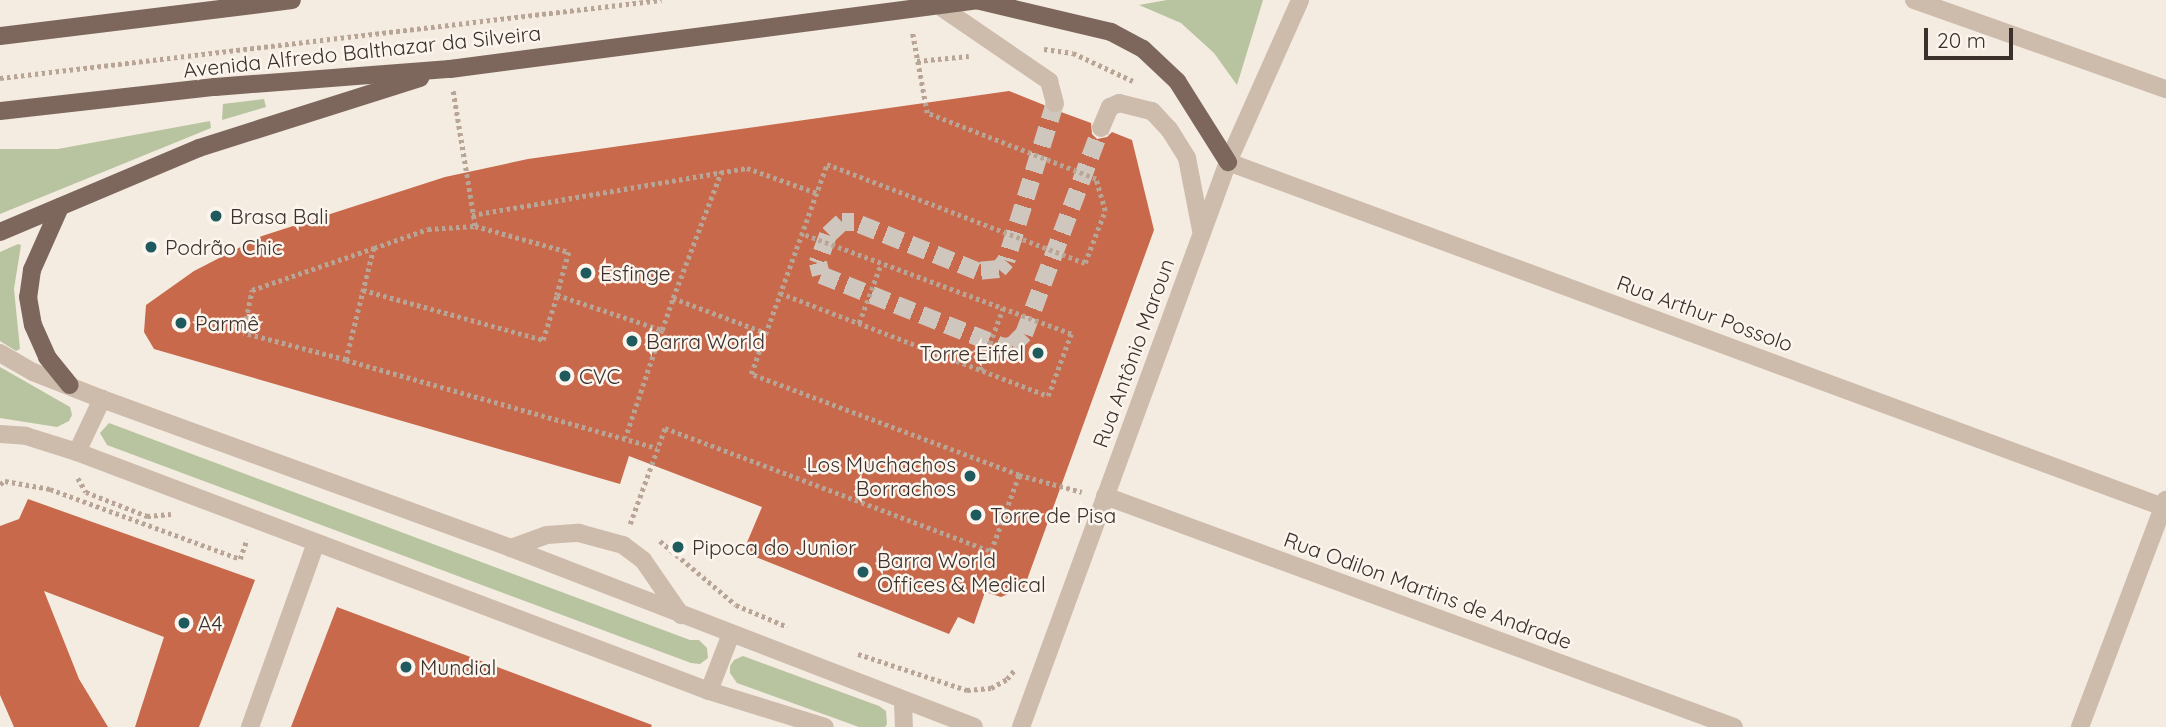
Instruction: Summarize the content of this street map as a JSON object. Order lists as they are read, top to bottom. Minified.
{"streets":{"main road":["Avenida Alfredo Balthazar da Silveira"],"street":["Rua Arthur Possolo","Rua Antônio Maroun","Rua Odilon Martins de Andrade"]},"crossings":[["Rua Arthur Possolo","Rua Antônio Maroun"],["Rua Antônio Maroun","Rua Odilon Martins de Andrade"]],"places":["Brasa Bali","Podrão Chic","Esfinge","Parmê","Barra World","Torre Eiffel","CVC","Los Muchachos Borrachos","Torre de Pisa","Pipoca do Junior","Barra World Offices & Medical","A4","Mundial"],"scale_bar":"20 m"}
